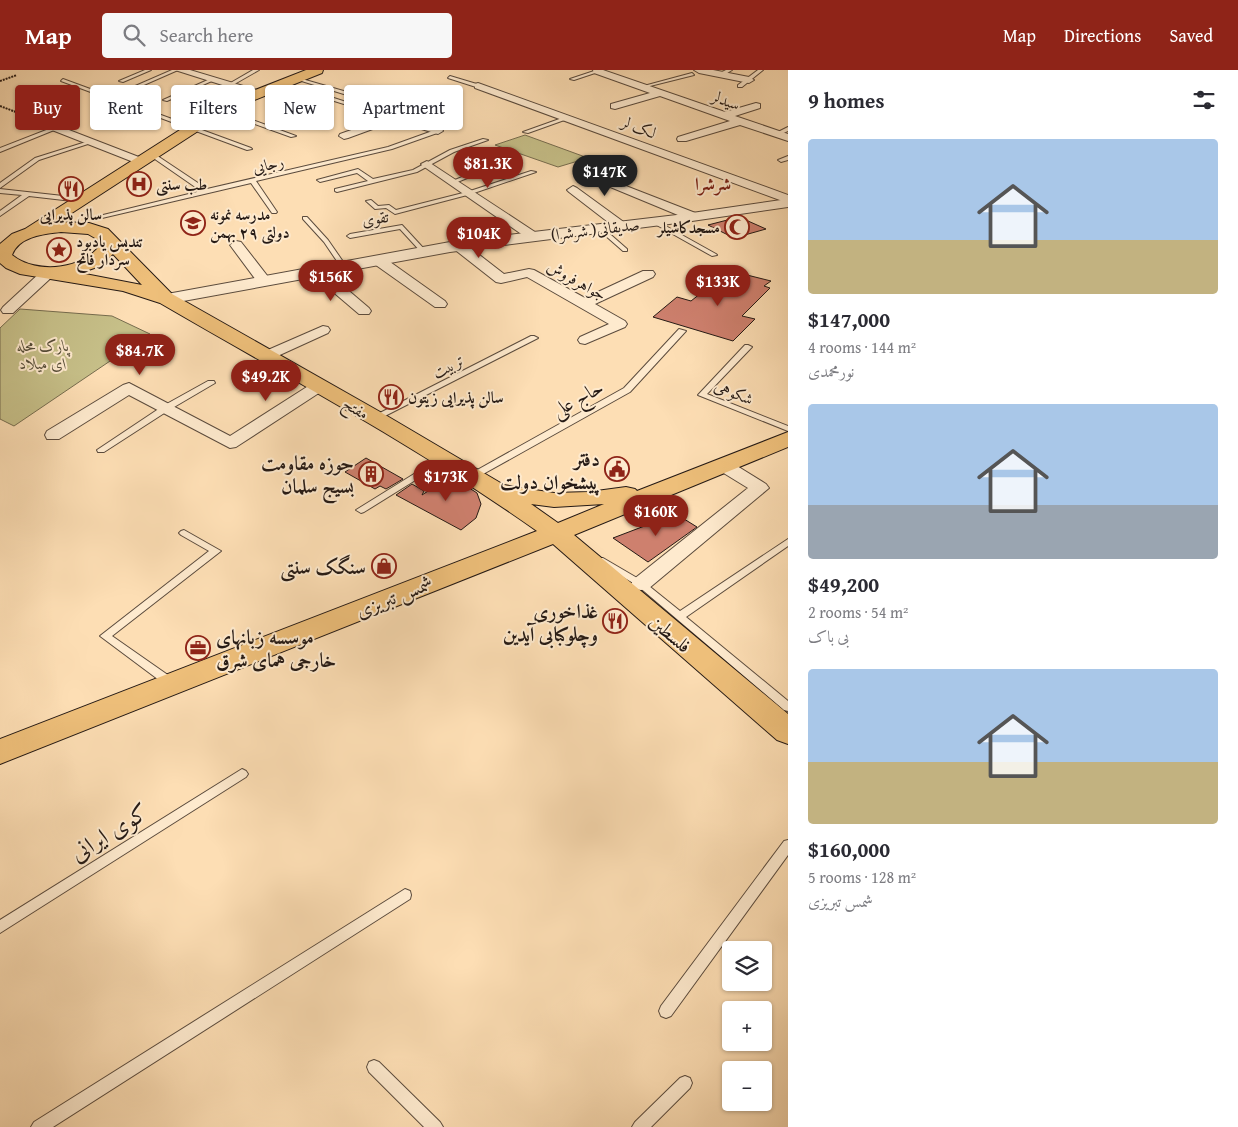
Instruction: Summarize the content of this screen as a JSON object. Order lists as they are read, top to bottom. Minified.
{"streets":{"main road":["مفتح","شمس تبریزی","فلسطین"],"street":["سیدلر","لک لر","(شرشرا )صدیقانی","جواهرفروش"],"lane":["رجایی","تقوی","تربیت","شکوهی","حاج علی","کوی ایرانی"]},"crossings":[["لک لر","(شرشرا )صدیقانی"],["تقوی","(شرشرا )صدیقانی"],["(شرشرا )صدیقانی","جواهرفروش"],["(شرشرا )صدیقانی","مفتح"],["تربیت","مفتح"],["حاج علی","مفتح"],["مفتح","شمس تبریزی"],["مفتح","فلسطین"],["شمس تبریزی","فلسطین"]],"districts":["شرشرا"],"parks":["پارک محله ای میلاد"],"places":{"hospital":["طب سنتی"],"restaurant":["سالن پذیرایی","سالن پذیرایی زیتون","غذاخوری وچلوکبابی آیدین"],"school or university":["مدرسه نمونه دولتی ۲۹ بهمن"],"mosque":["مسجدکاشیلر"],"place":["تندیس یادبود سردار فاتح"],"public building":["دفتر پیشخوان دولت"],"building":["حوزه مقاومت بسیج سلمان"],"shop":["سنگک سنتی"],"office":["موسسه زبانهای خارجی همای شرق"]},"page":{"header":"Map","search":"Search here","nav":["Map","Directions","Saved"],"heading":"9 homes","chip":["Buy","Rent","Filters","New","Apartment"],"list":[{"name":"$147,000","note":"4 rooms · 144 m² · نورمحمدی"},{"name":"$49,200","note":"2 rooms · 54 m² · بی باک"},{"name":"$160,000","note":"5 rooms · 128 m² · شمس تبریزی"}],"price":["$81.3K","$147K","$104K","$156K","$133K","$84.7K","$49.2K","$173K","$160K"],"map_buttons":["+","−"]}}
